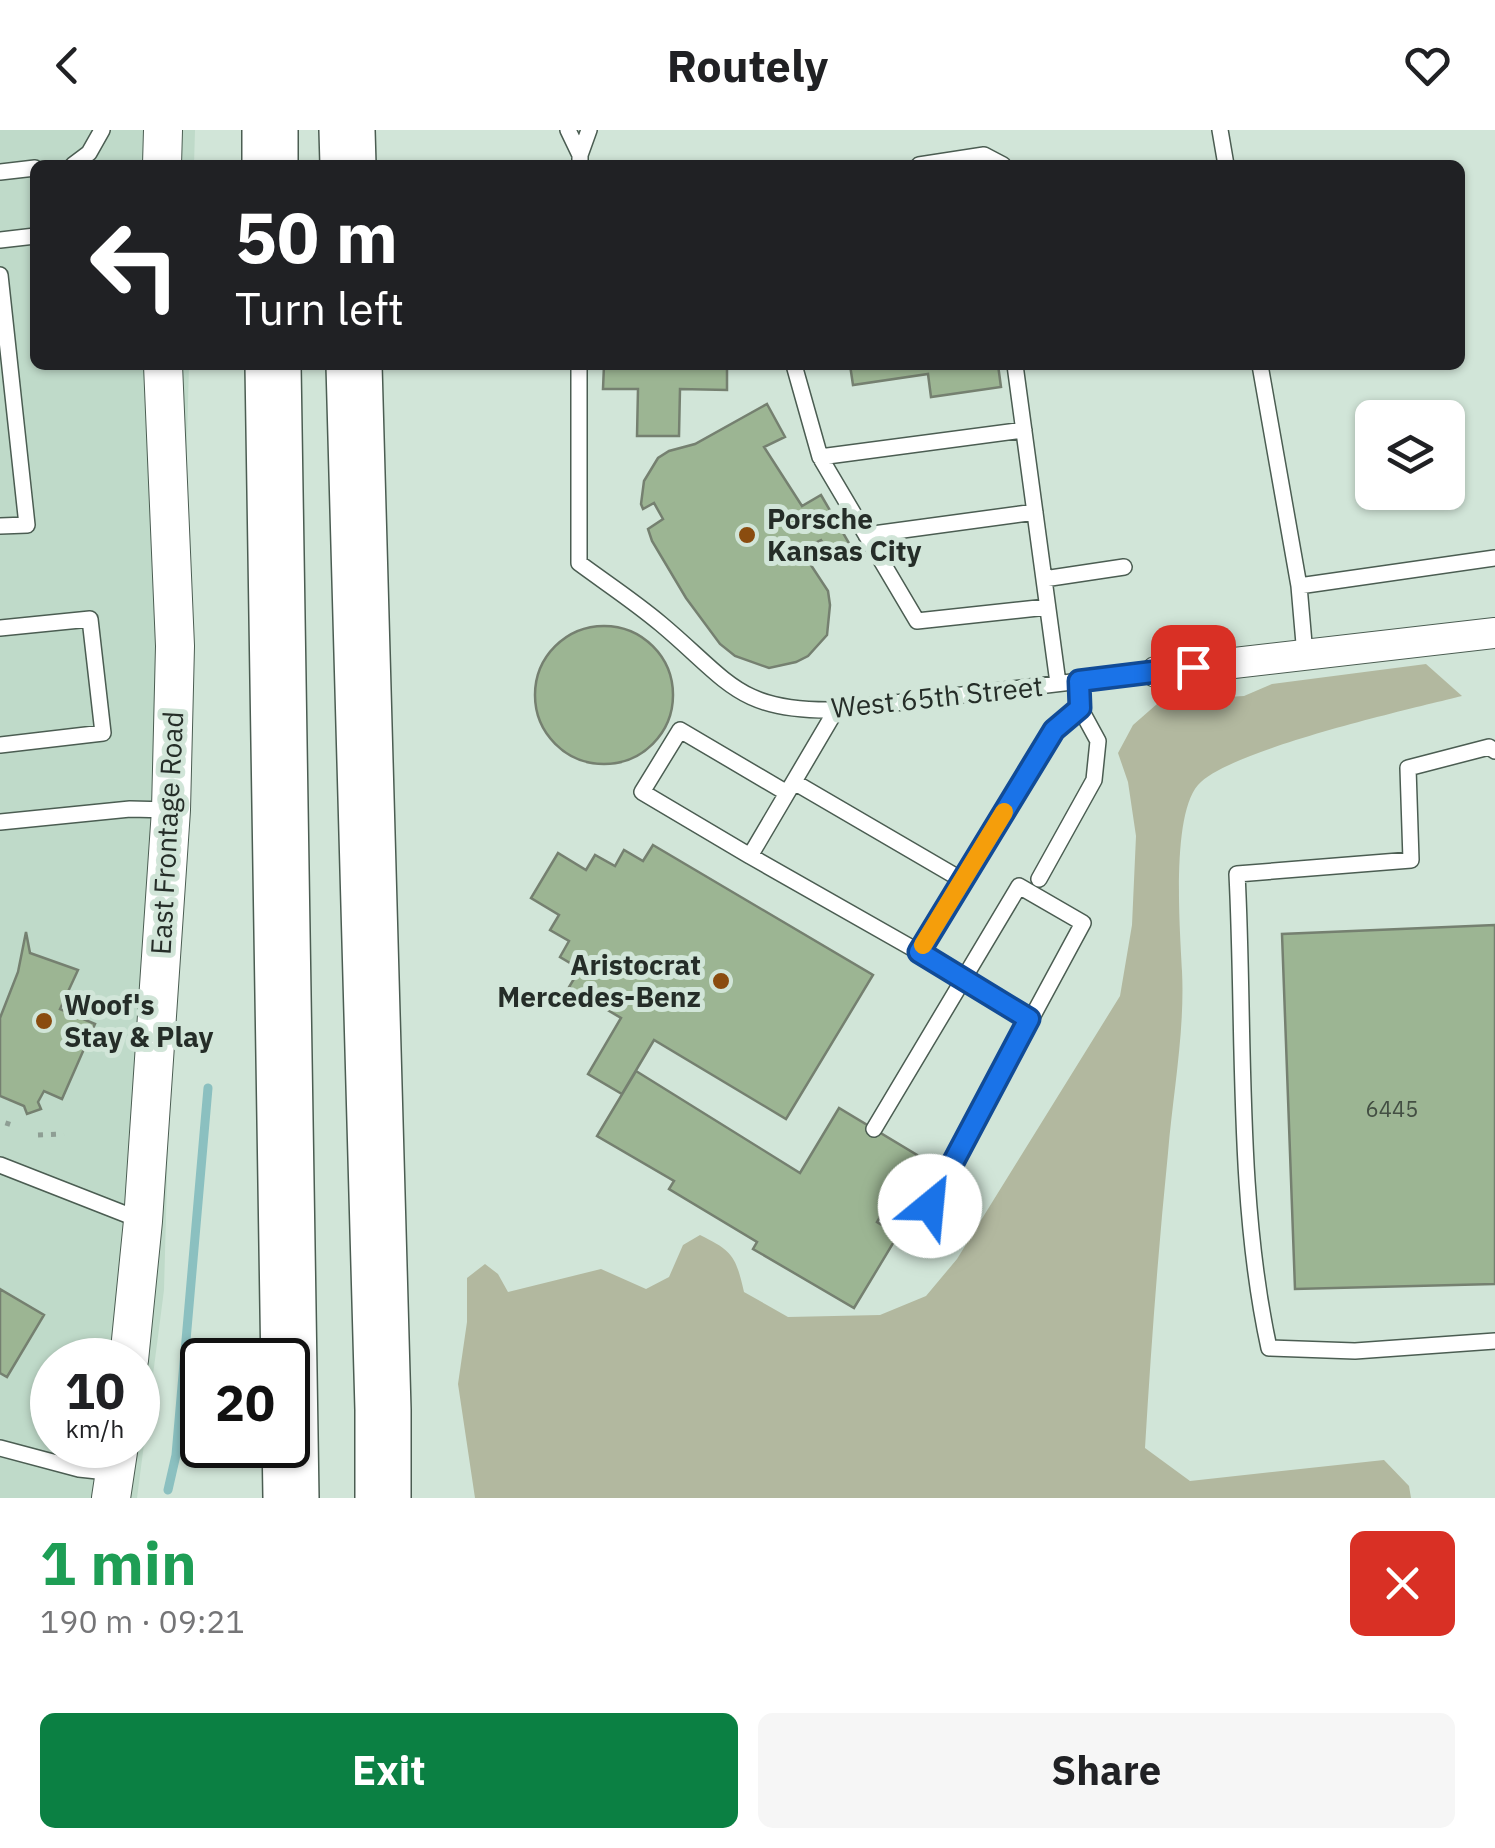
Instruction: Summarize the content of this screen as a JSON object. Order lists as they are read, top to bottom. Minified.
{"streets":{"street":["West 65th Street","East Frontage Road"]},"places":["Porsche Kansas City","Aristocrat Mercedes-Benz","Woof's Stay & Play"],"house_numbers":["6445"],"page":{"header":"Routely","turn":["50 m","Turn left"],"speed":"10 km/h","limit":"20","heading":["1 min","190 m · 09:21"],"buttons":["Exit","Share"]}}
